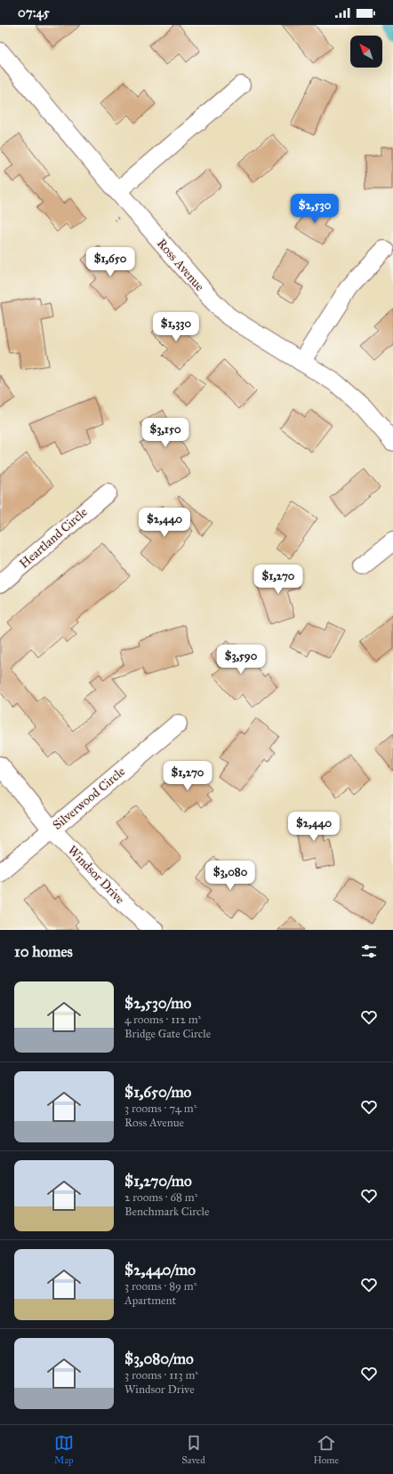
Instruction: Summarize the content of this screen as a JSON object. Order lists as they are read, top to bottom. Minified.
{"streets":{"street":["Ross Avenue","Heartland Circle","Silverwood Circle","Windsor Drive"]},"crossings":[["Silverwood Circle","Windsor Drive"]],"north":"top left","page":{"status":"07:45","price":["$2,530","$1,650","$1,330","$3,150","$2,440","$1,270","$3,590","$1,270","$2,440","$3,080"],"heading":"10 homes","list":[{"name":"$2,530/mo","note":"4 rooms · 112 m² · Bridge Gate Circle"},{"name":"$1,650/mo","note":"3 rooms · 74 m² · Ross Avenue"},{"name":"$1,270/mo","note":"2 rooms · 68 m² · Benchmark Circle"},{"name":"$2,440/mo","note":"3 rooms · 89 m² · Apartment"},{"name":"$3,080/mo","note":"3 rooms · 113 m² · Windsor Drive"}],"tabs":["Map","Saved","Home"]}}
